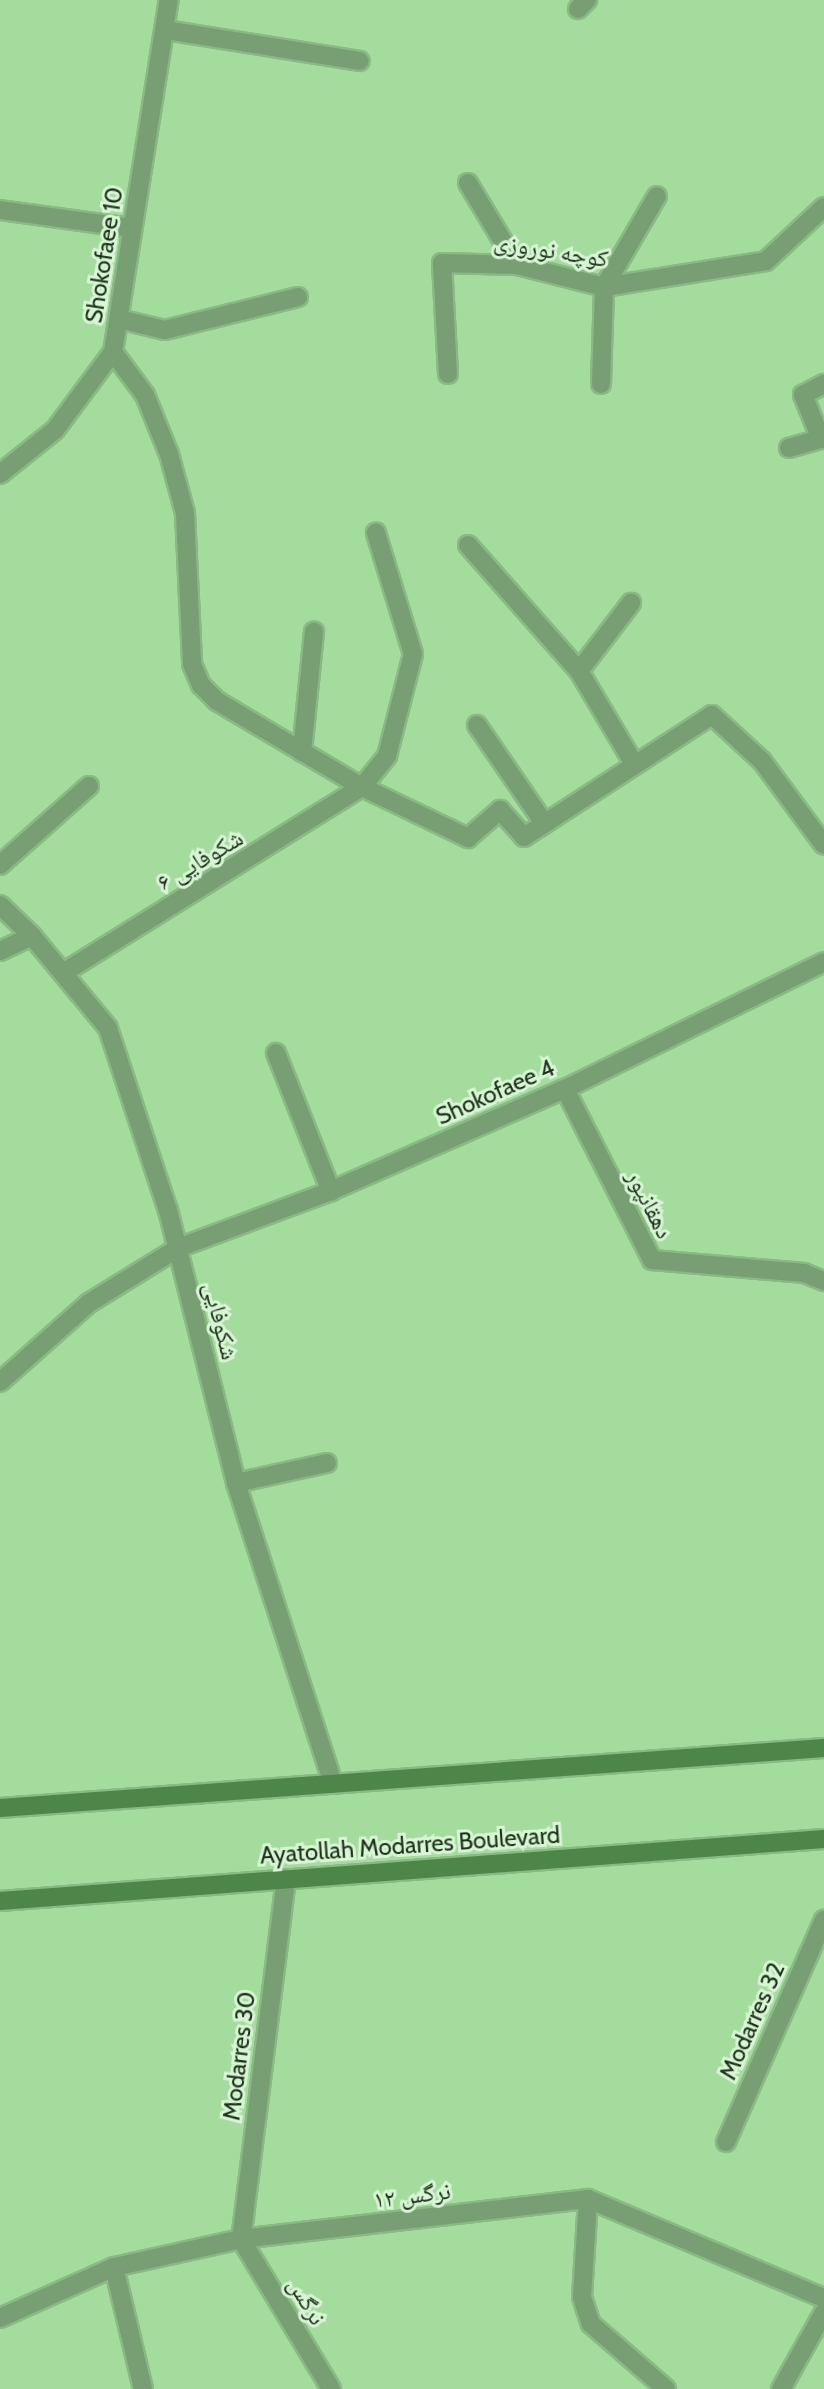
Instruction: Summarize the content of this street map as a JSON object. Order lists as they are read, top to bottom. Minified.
{"streets":{"main road":["Ayatollah Modarres Boulevard"],"street":["کوچه نوروزی","Shokofaee 10","شکوفایی ۶","Shokofaee 4","دهقانپور","شکوفایی","Modarres 32","Modarres 30","نرگس ۱۲","نرگس"]},"crossings":[["شکوفایی ۶","شکوفایی"],["Shokofaee 4","دهقانپور"],["Shokofaee 4","شکوفایی"],["Ayatollah Modarres Boulevard","Modarres 30"],["Modarres 30","نرگس ۱۲"],["Modarres 30","نرگس"],["نرگس ۱۲","نرگس"]]}
